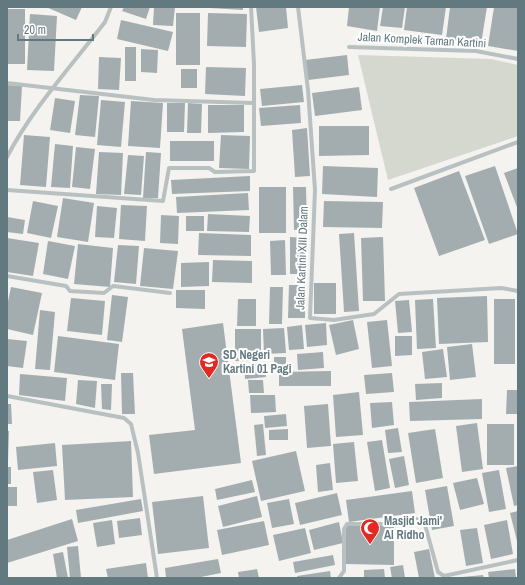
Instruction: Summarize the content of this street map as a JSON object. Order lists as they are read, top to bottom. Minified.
{"streets":{"street":["Jalan Komplek Taman Kartini","Jalan Kartini XIII Dalam"]},"places":{"school or university":["SD Negeri Kartini 01 Pagi"],"mosque":["Masjid Jami' Al Ridho"]},"scale_bar":"20 m"}
